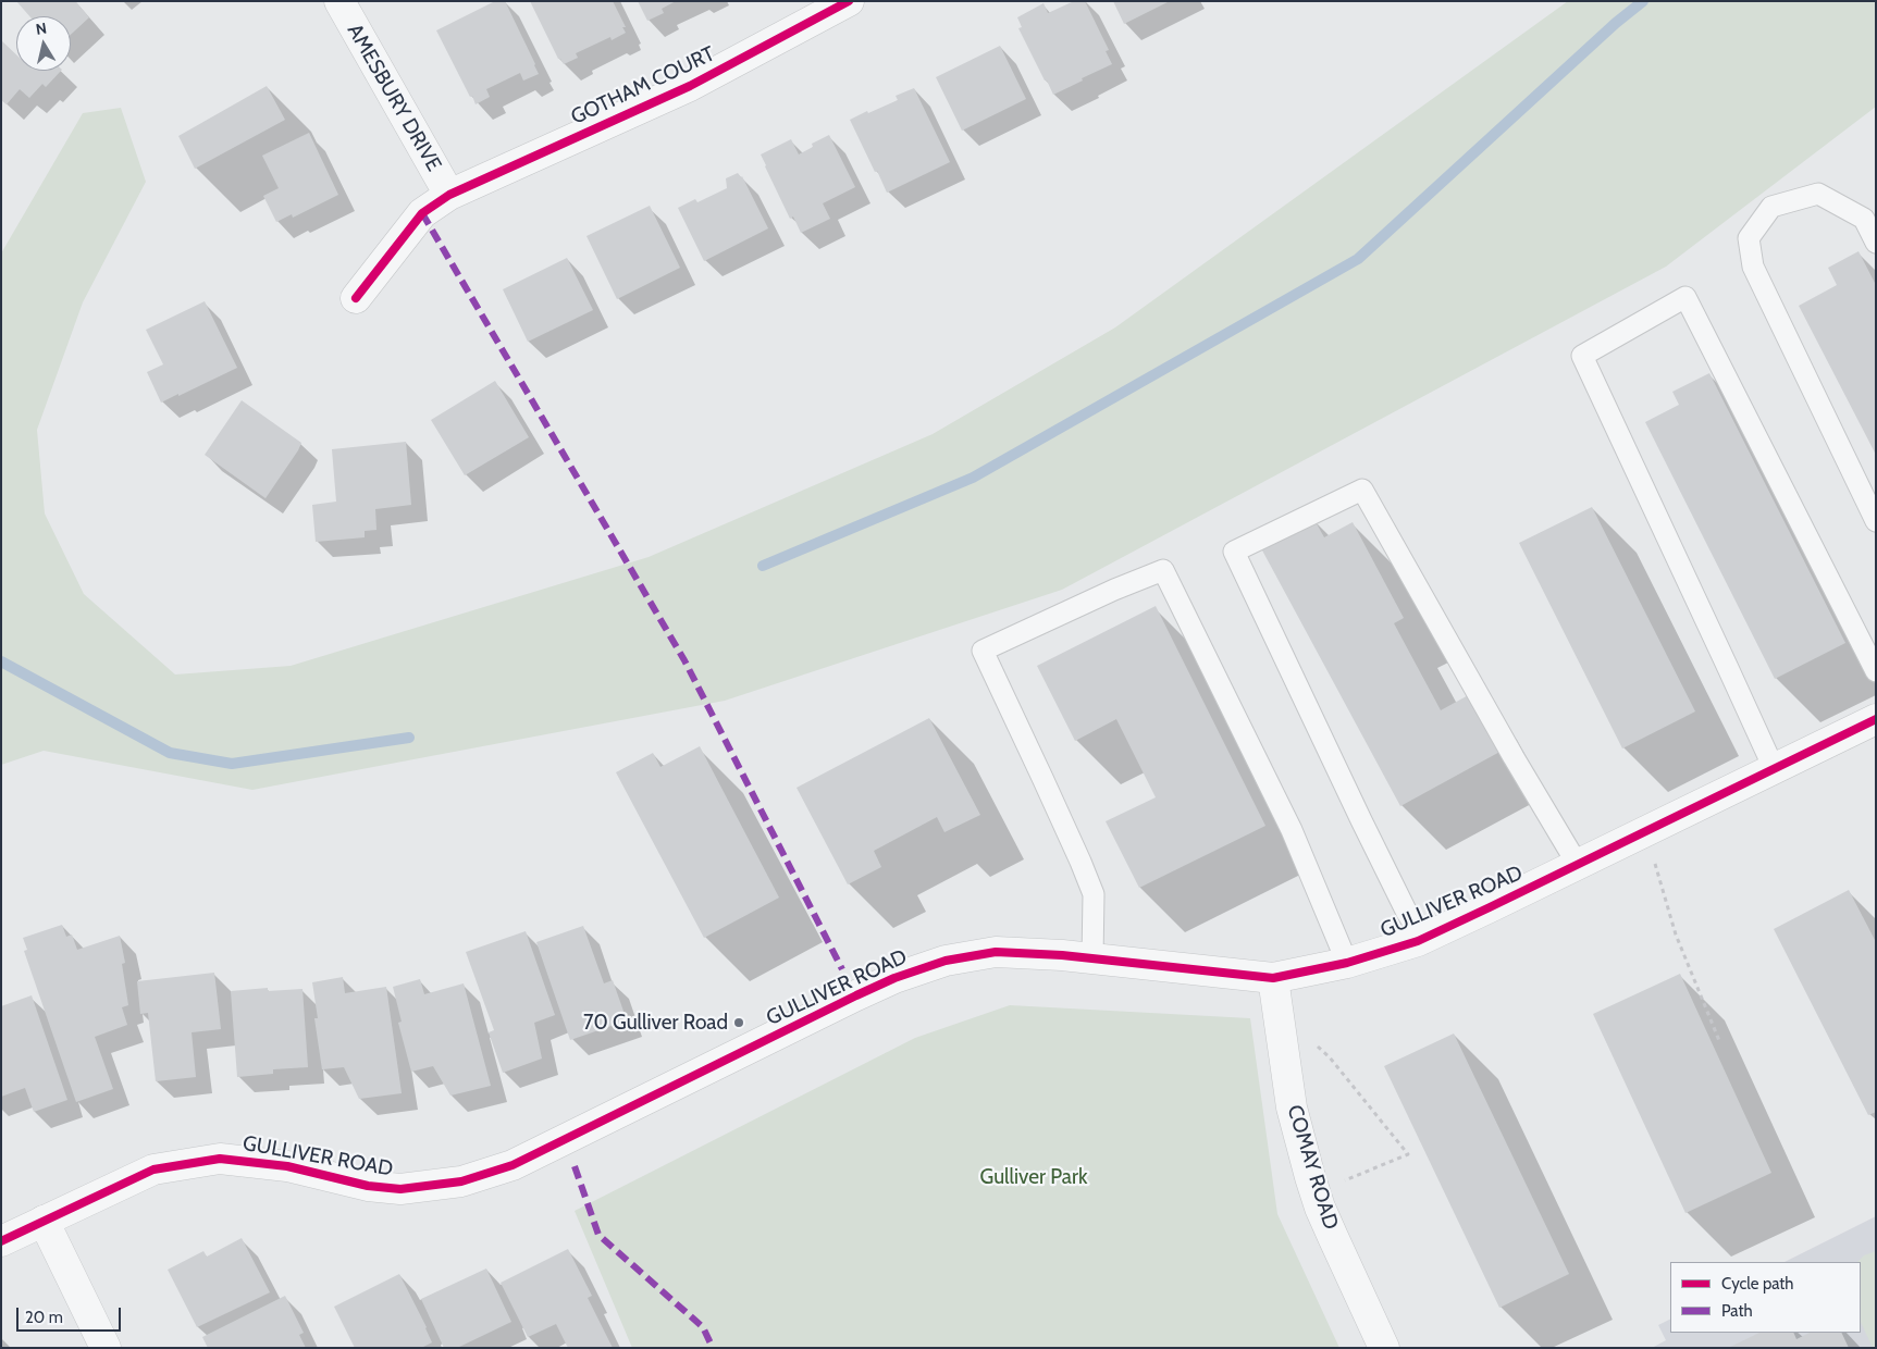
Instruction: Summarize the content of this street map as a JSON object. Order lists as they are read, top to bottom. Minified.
{"streets":{"street":["GOTHAM COURT","AMESBURY DRIVE","GULLIVER ROAD","COMAY ROAD"]},"crossings":[["GOTHAM COURT","AMESBURY DRIVE"],["GULLIVER ROAD","COMAY ROAD"]],"parks":["Gulliver Park"],"places":["70 Gulliver Road"],"legend":["Cycle path","Path"],"scale_bar":"20 m","north":"top"}
